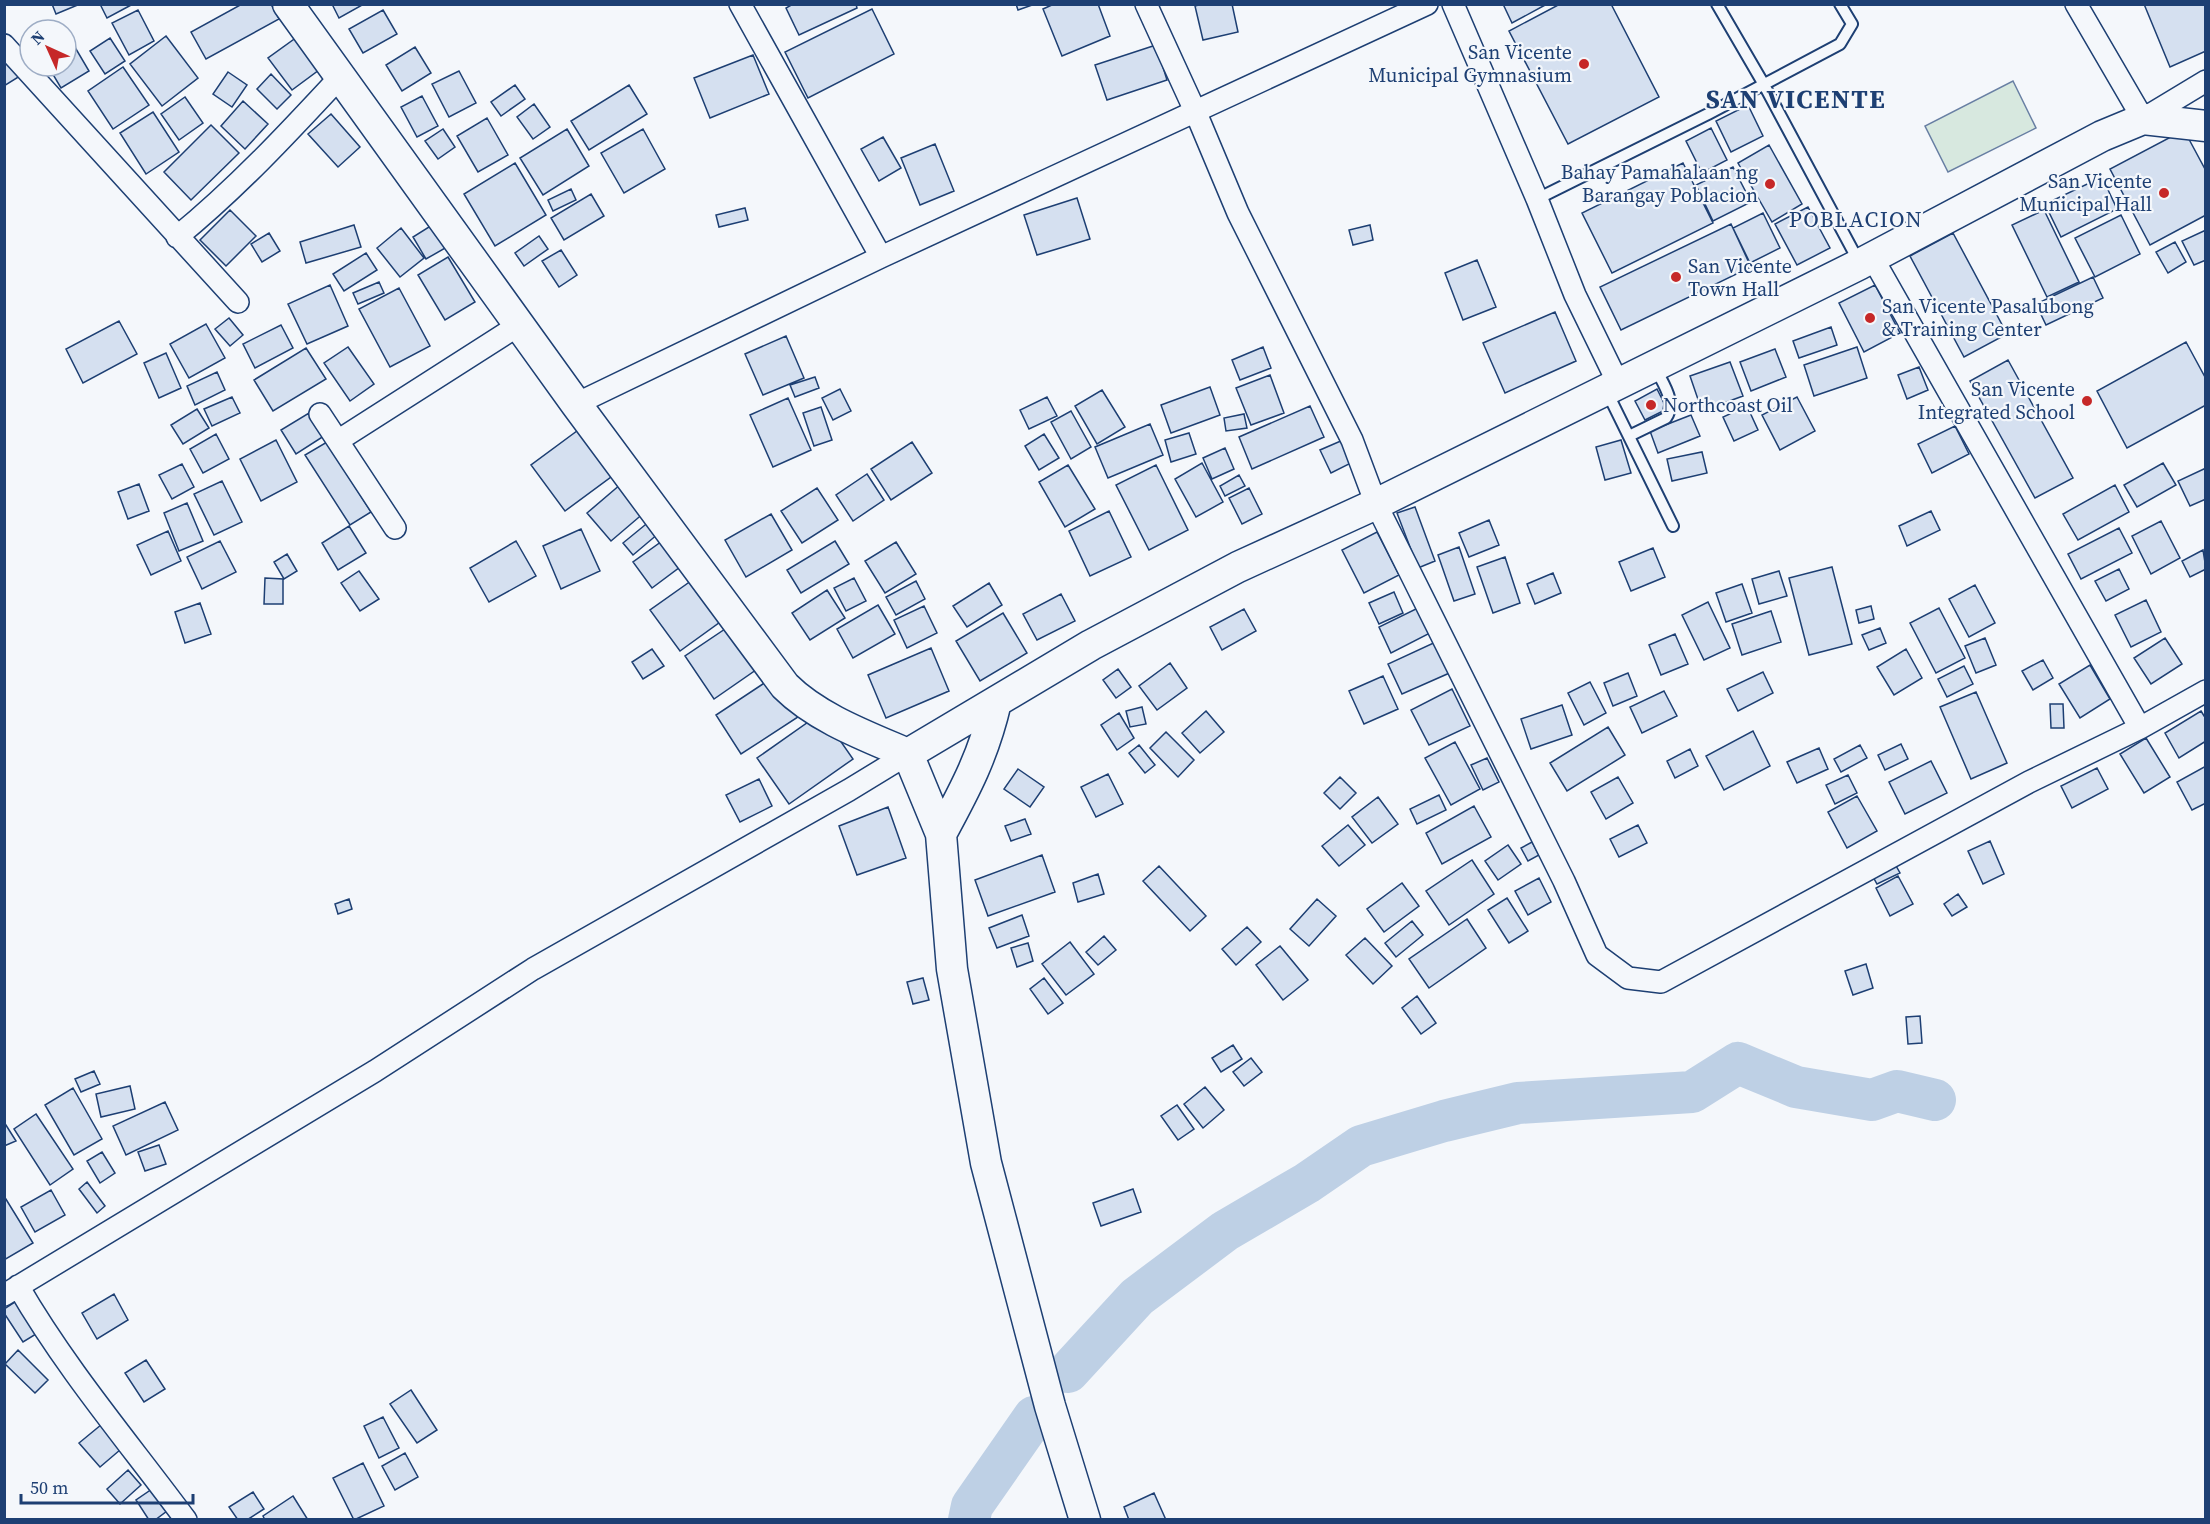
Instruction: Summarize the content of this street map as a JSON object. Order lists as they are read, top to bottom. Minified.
{"districts":["SAN VICENTE","POBLACION"],"places":["San Vicente Municipal Gymnasium","Bahay Pamahalaan ng Barangay Poblacion","San Vicente Municipal Hall","San Vicente Town Hall","San Vicente Pasalubong & Training Center","San Vicente Integrated School","Northcoast Oil"],"scale_bar":"50 m","north":"top left"}
